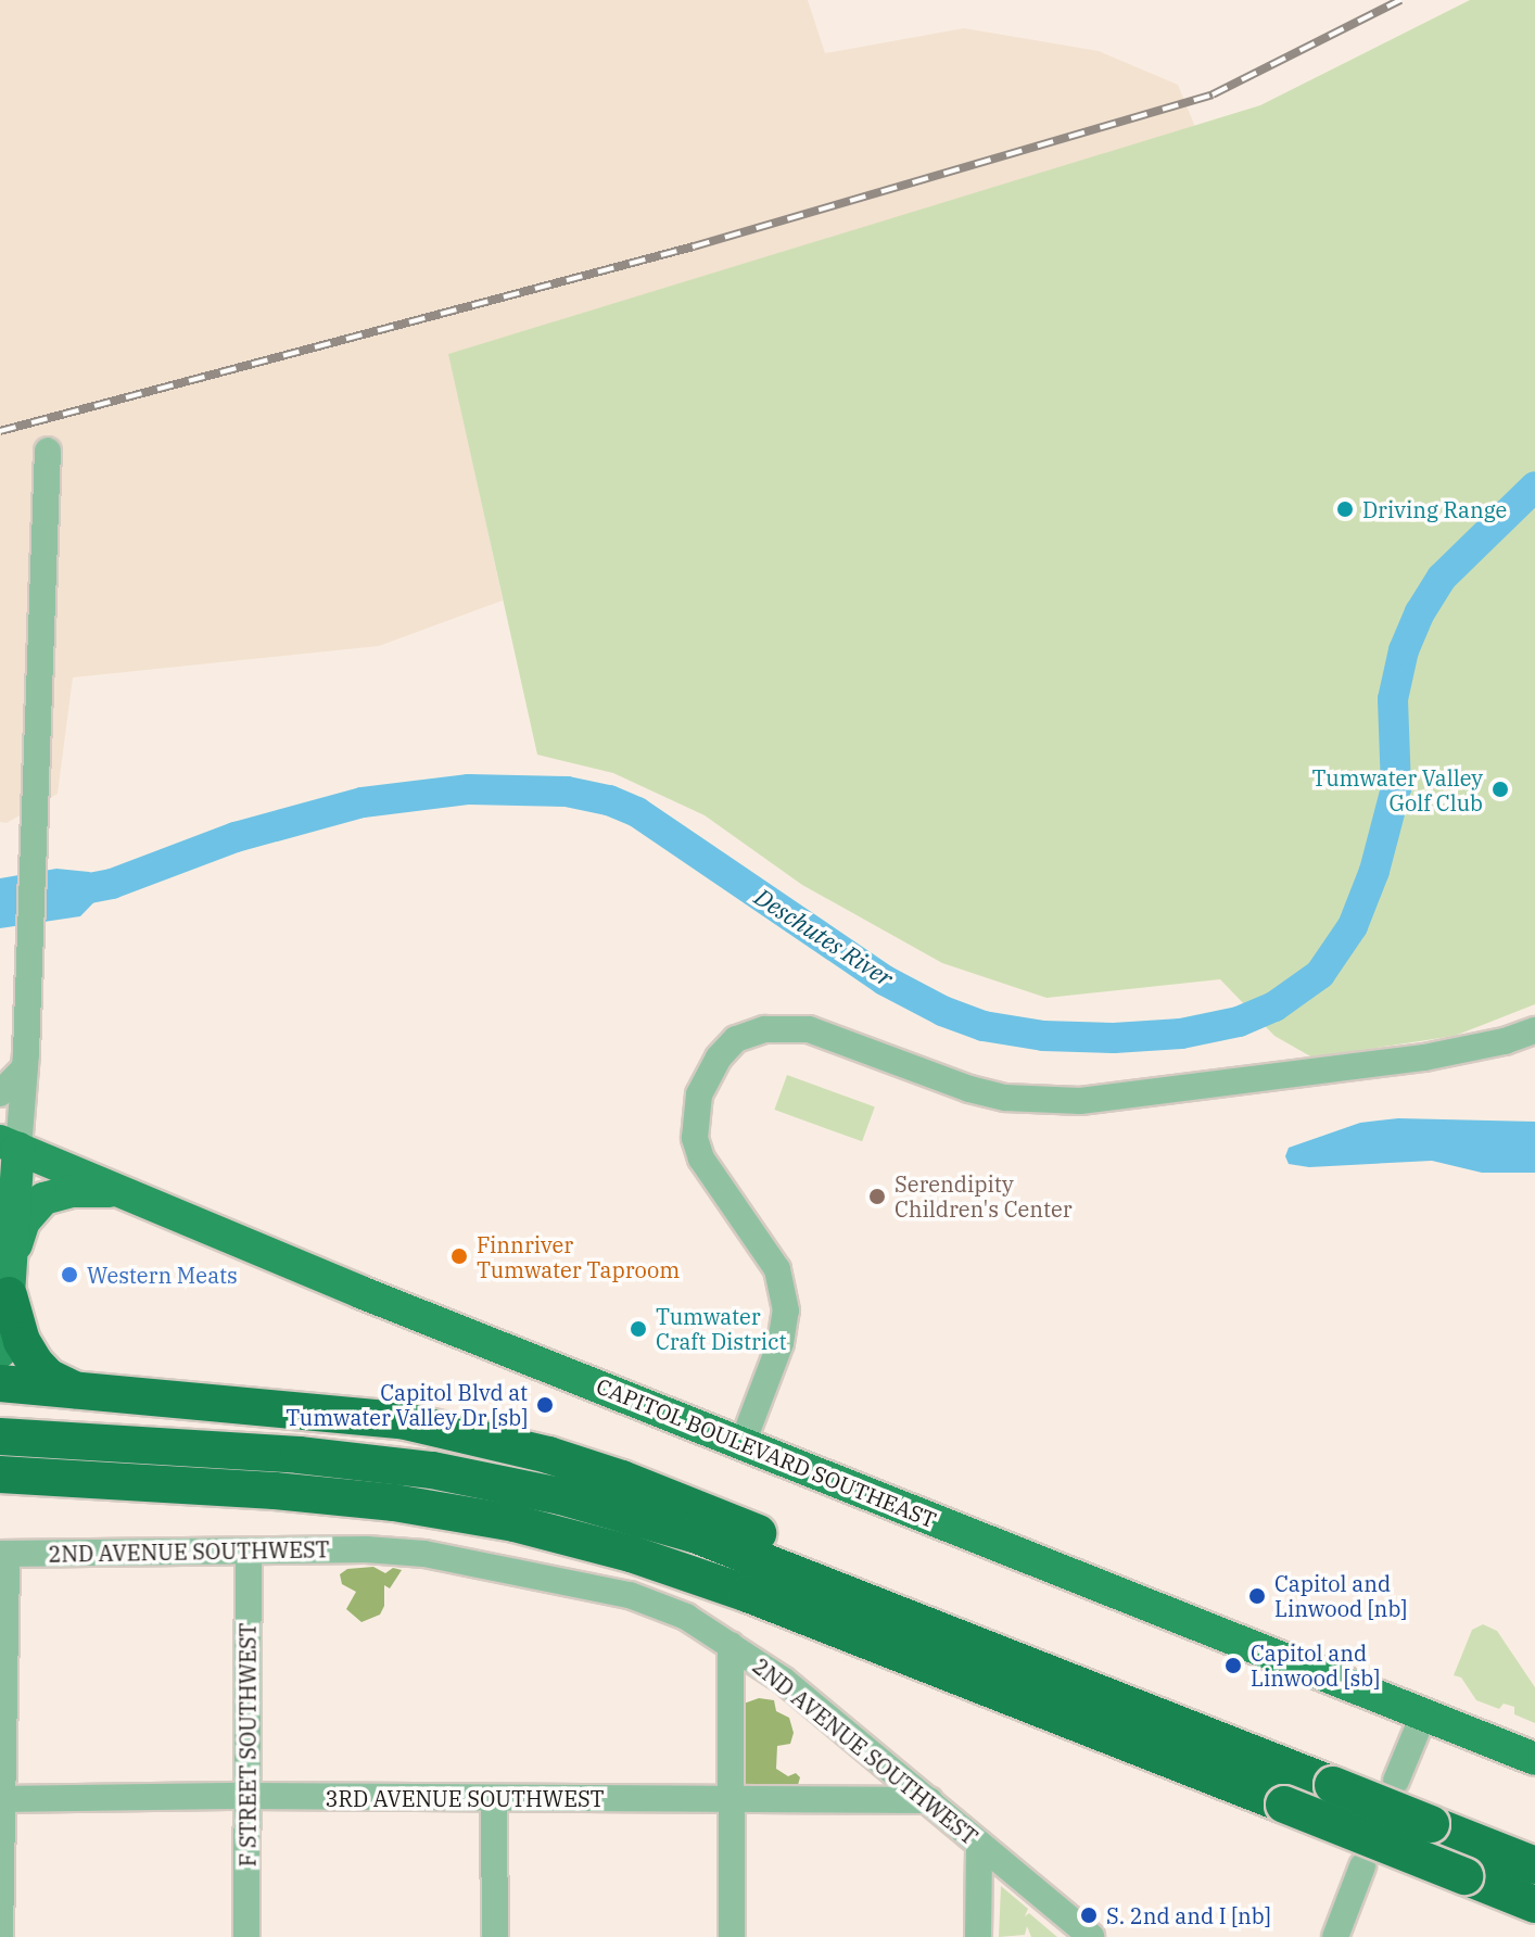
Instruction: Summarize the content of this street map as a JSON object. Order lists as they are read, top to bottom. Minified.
{"streets":{"main road":["CAPITOL BOULEVARD SOUTHEAST"],"street":["2ND AVENUE SOUTHWEST","F STREET SOUTHWEST","3RD AVENUE SOUTHWEST"]},"crossings":[["2ND AVENUE SOUTHWEST","F STREET SOUTHWEST"],["2ND AVENUE SOUTHWEST","3RD AVENUE SOUTHWEST"],["F STREET SOUTHWEST","3RD AVENUE SOUTHWEST"]],"water":["Deschutes River"],"places":["Driving Range","Tumwater Valley Golf Club","Serendipity Children's Center","Finnriver Tumwater Taproom","Western Meats","Tumwater Craft District","Capitol Blvd at Tumwater Valley Dr [sb]","Capitol and Linwood [nb]","Capitol and Linwood [sb]","S. 2nd and I [nb]"]}
